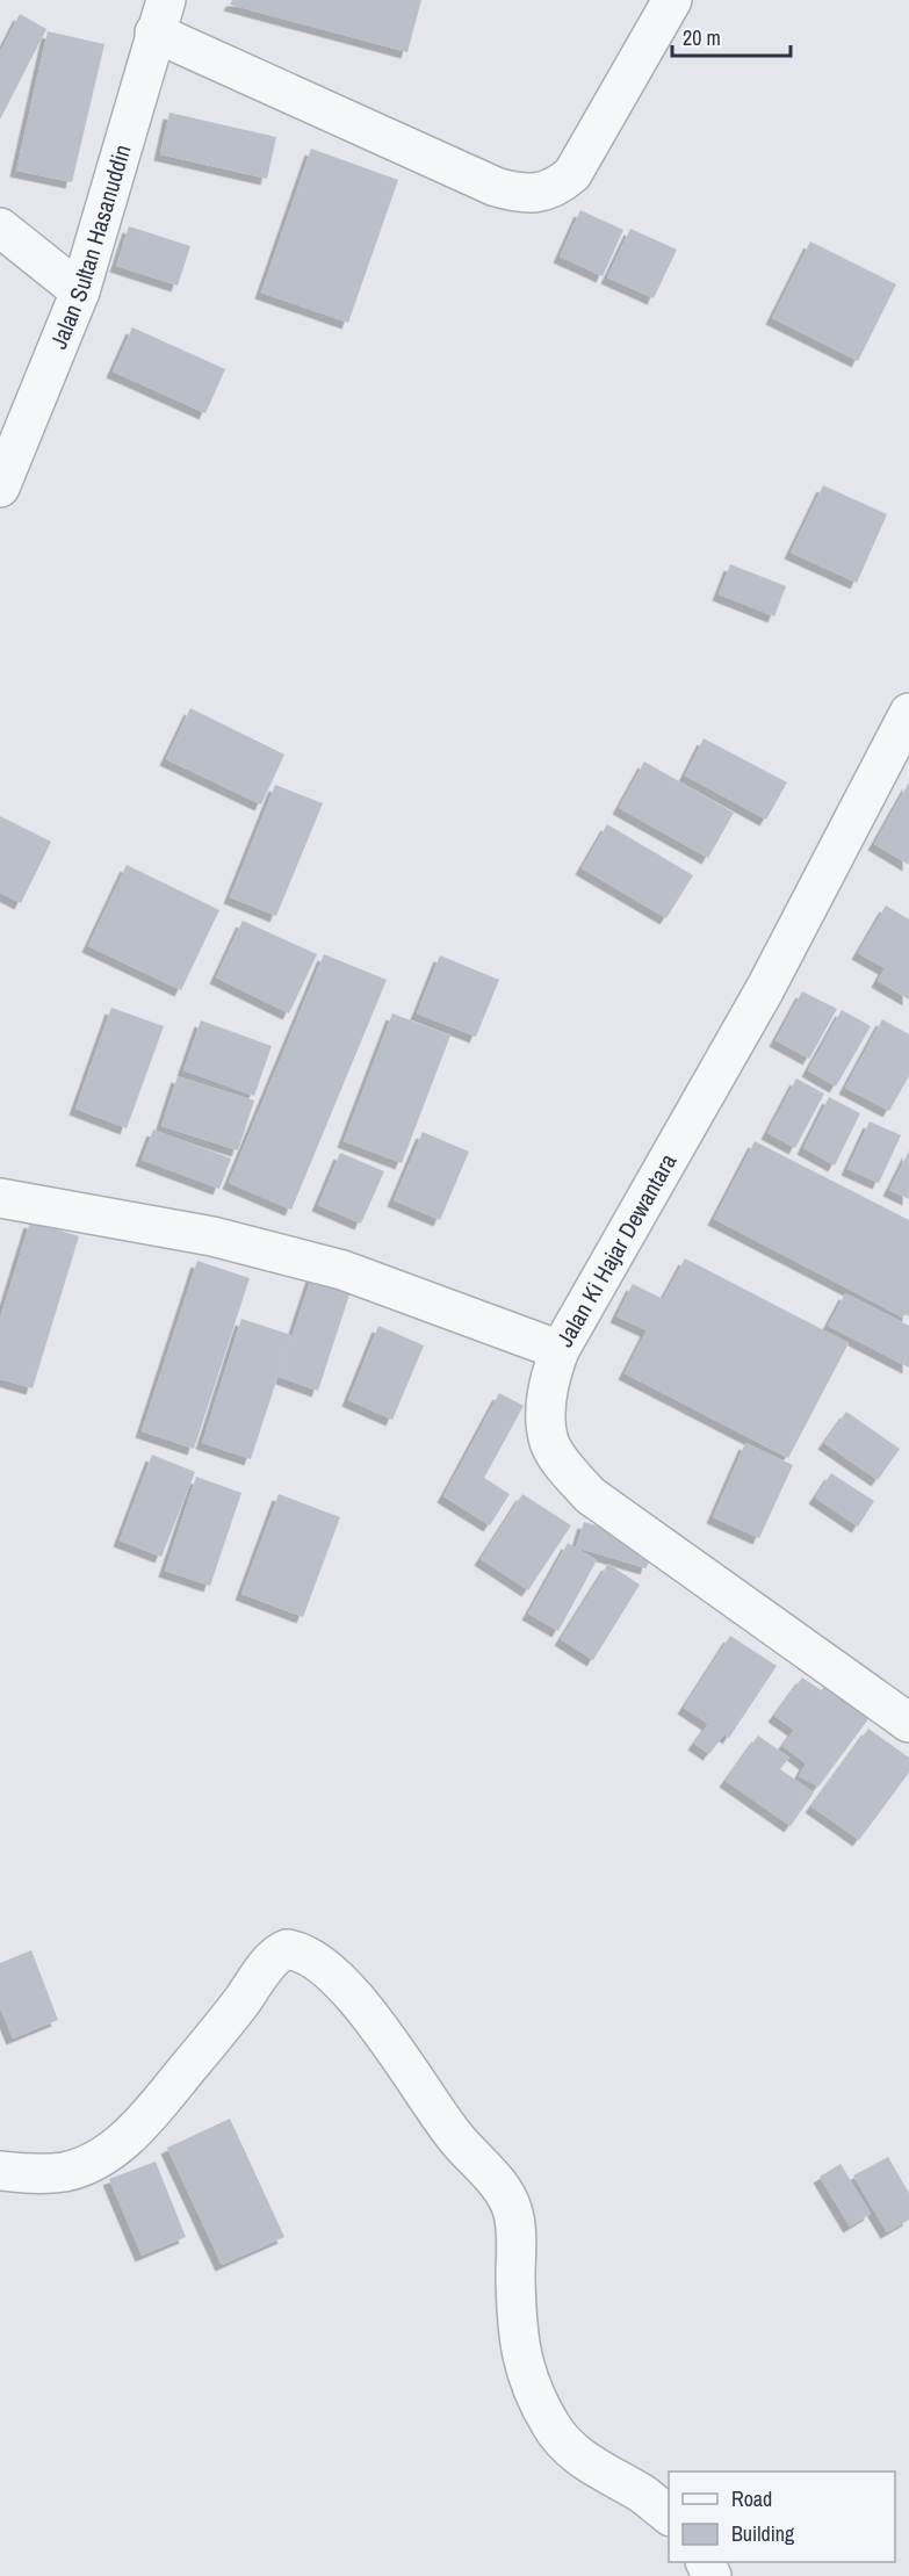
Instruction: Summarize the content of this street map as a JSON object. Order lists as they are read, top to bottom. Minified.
{"streets":{"street":["Jalan Sultan Hasanuddin","Jalan Ki Hajar Dewantara"]},"legend":["Road","Building"],"scale_bar":"20 m"}
